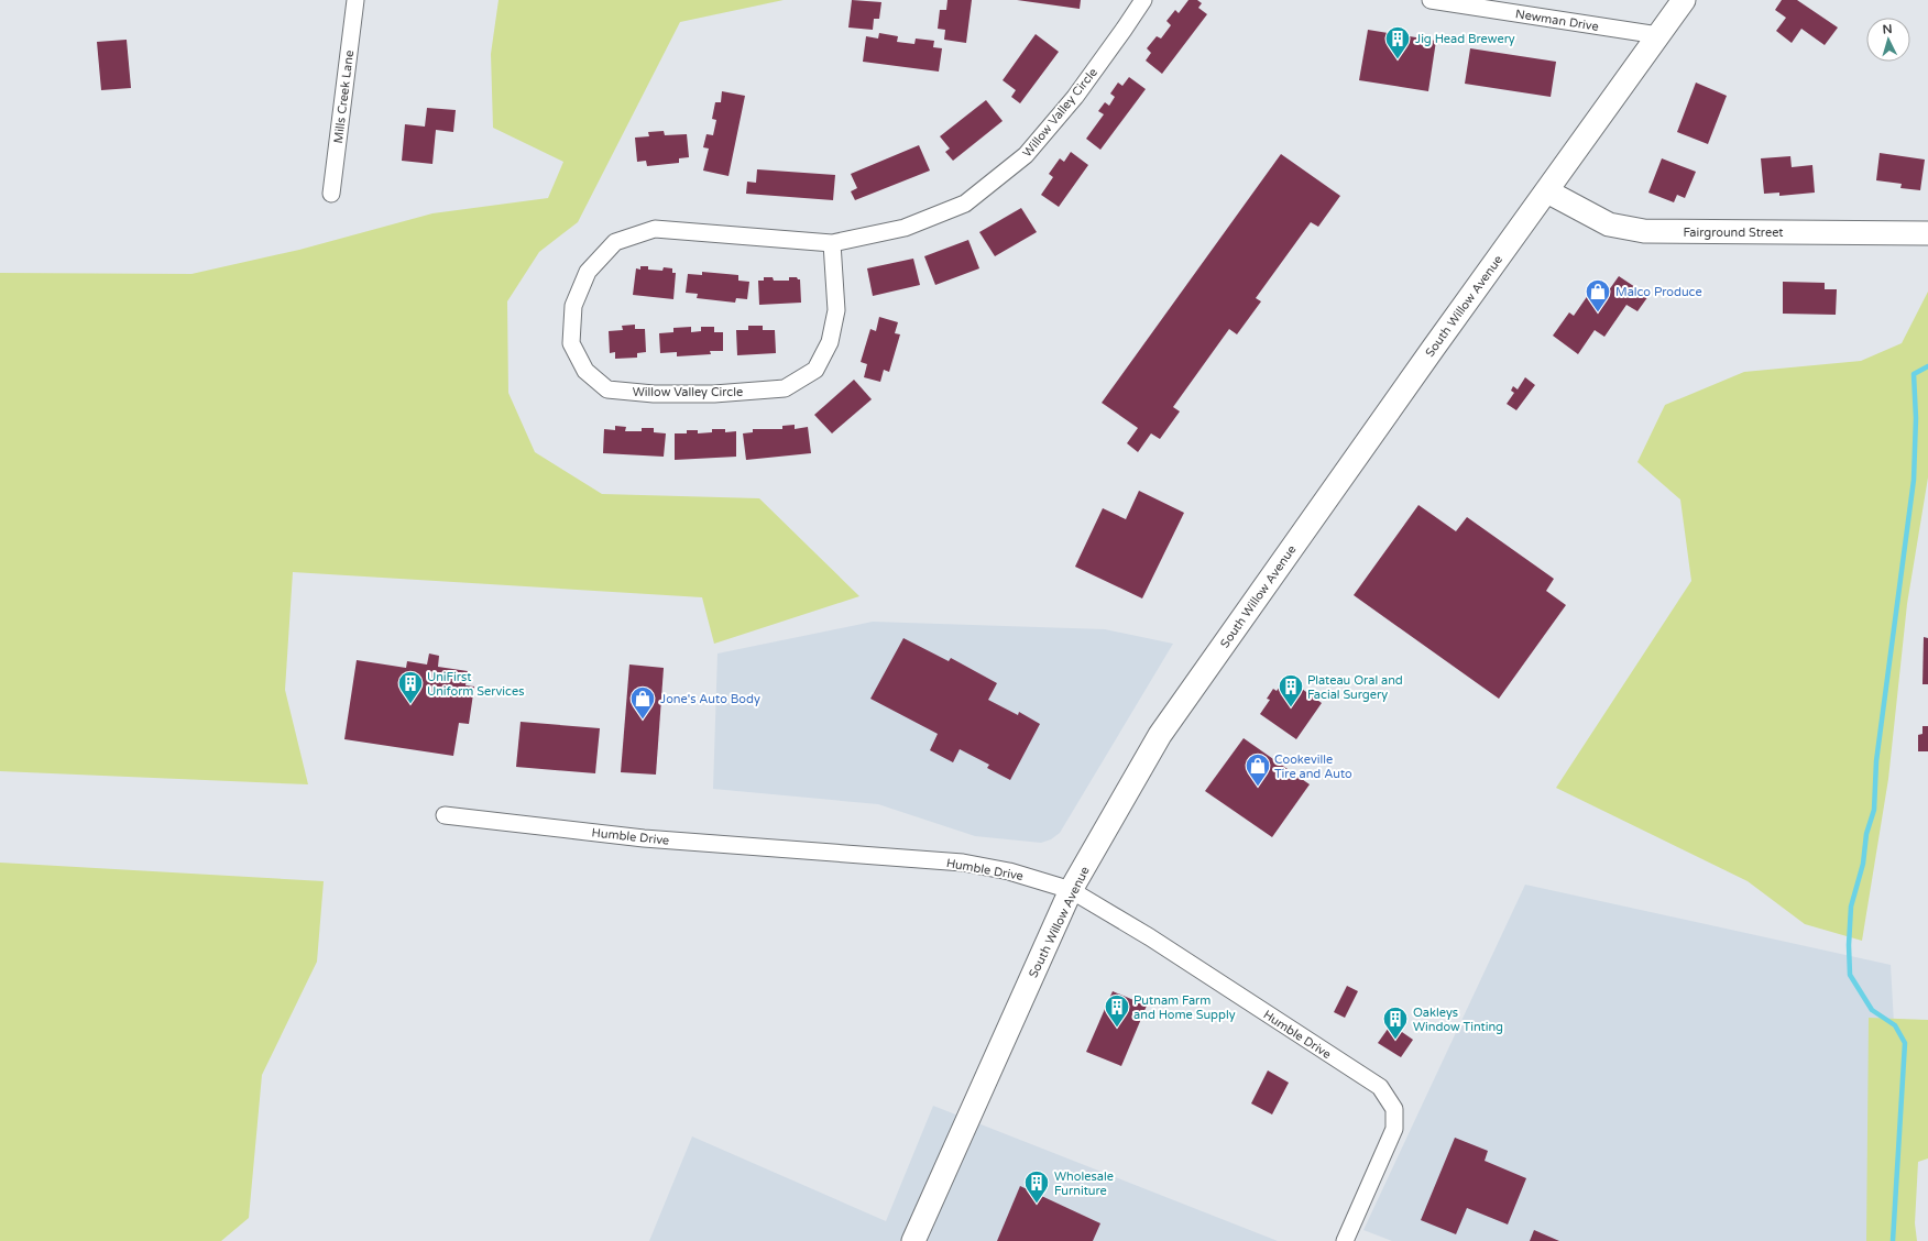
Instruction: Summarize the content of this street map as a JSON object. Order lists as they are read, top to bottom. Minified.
{"streets":{"main road":["Fairground Street","South Willow Avenue"],"street":["Newman Drive","Mills Creek Lane","Willow Valley Circle","Humble Drive"]},"crossings":[["Newman Drive","South Willow Avenue"],["Fairground Street","South Willow Avenue"],["South Willow Avenue","Humble Drive"]],"places":{"building":["Jig Head Brewery","UniFirst Uniform Services","Plateau Oral and Facial Surgery","Putnam Farm and Home Supply","Oakleys Window Tinting","Wholesale Furniture"],"shop":["Malco Produce","Jone's Auto Body","Cookeville Tire and Auto"]},"north":"top"}
